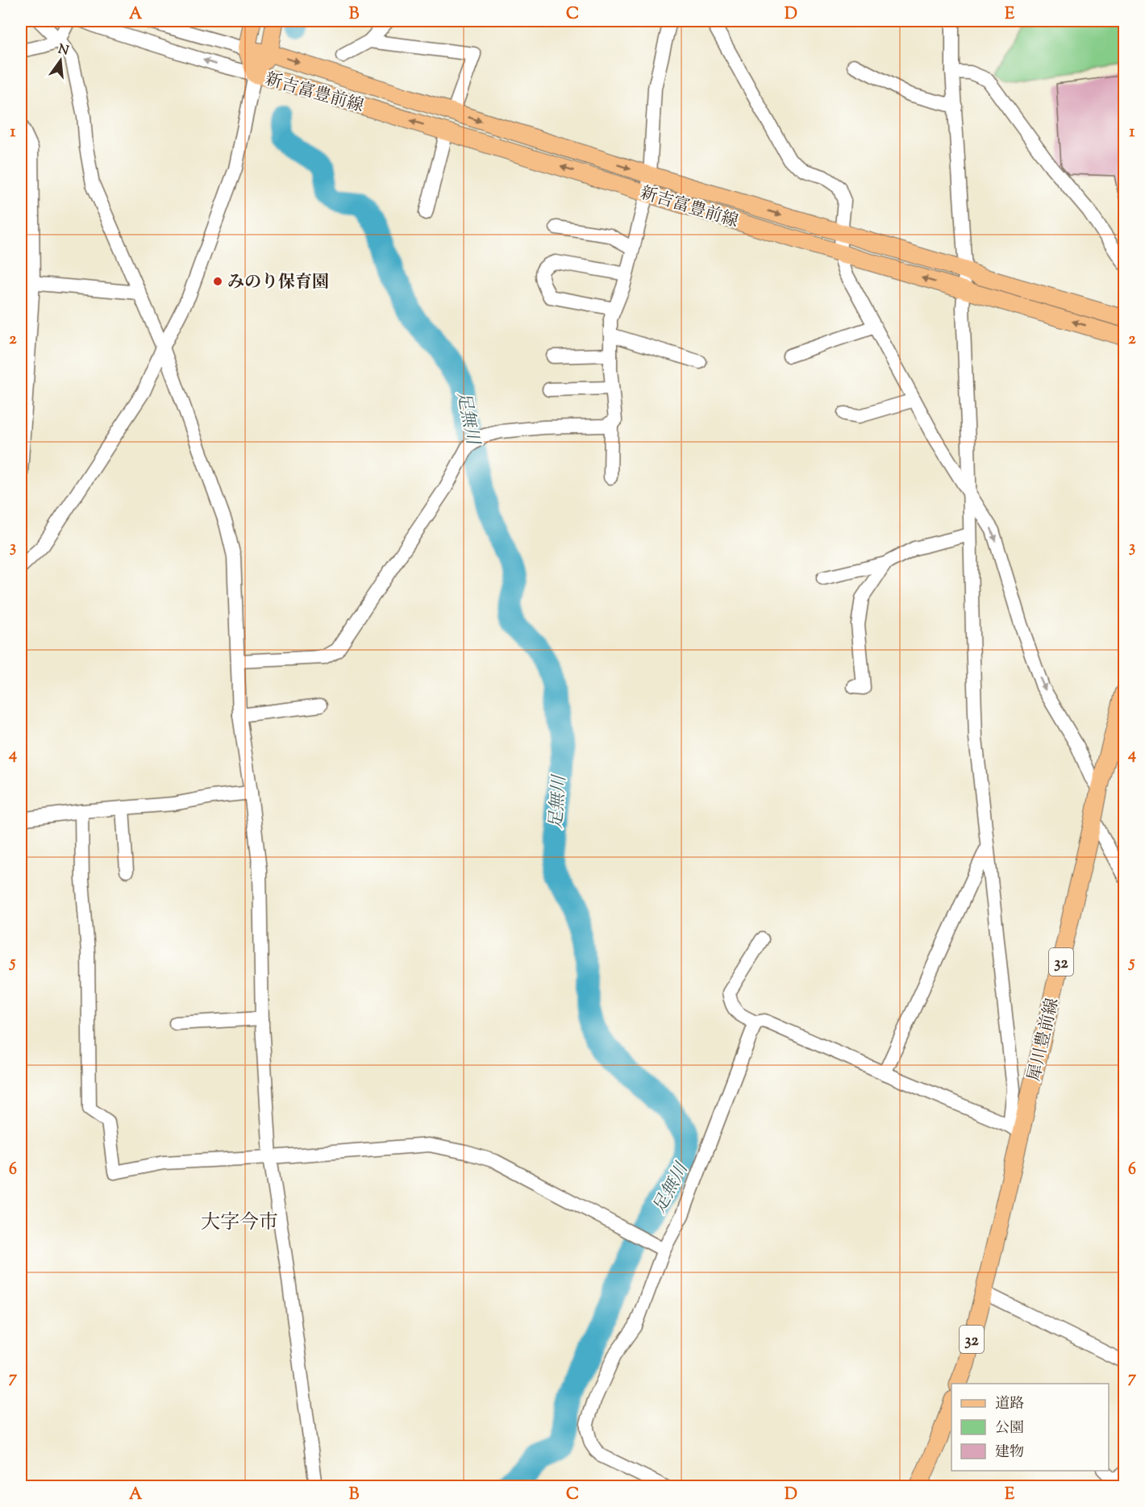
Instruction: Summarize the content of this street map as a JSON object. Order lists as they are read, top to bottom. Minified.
{"streets":{"main road":["新吉富豊前線","32","犀川豊前線"]},"districts":["大字今市"],"water":["足無川"],"places":["みのり保育園"],"legend":["道路","公園","建物"],"north":"top","grid":{"columns":["A","B","C","D","E"],"rows":["1","2","3","4","5","6","7"]}}
